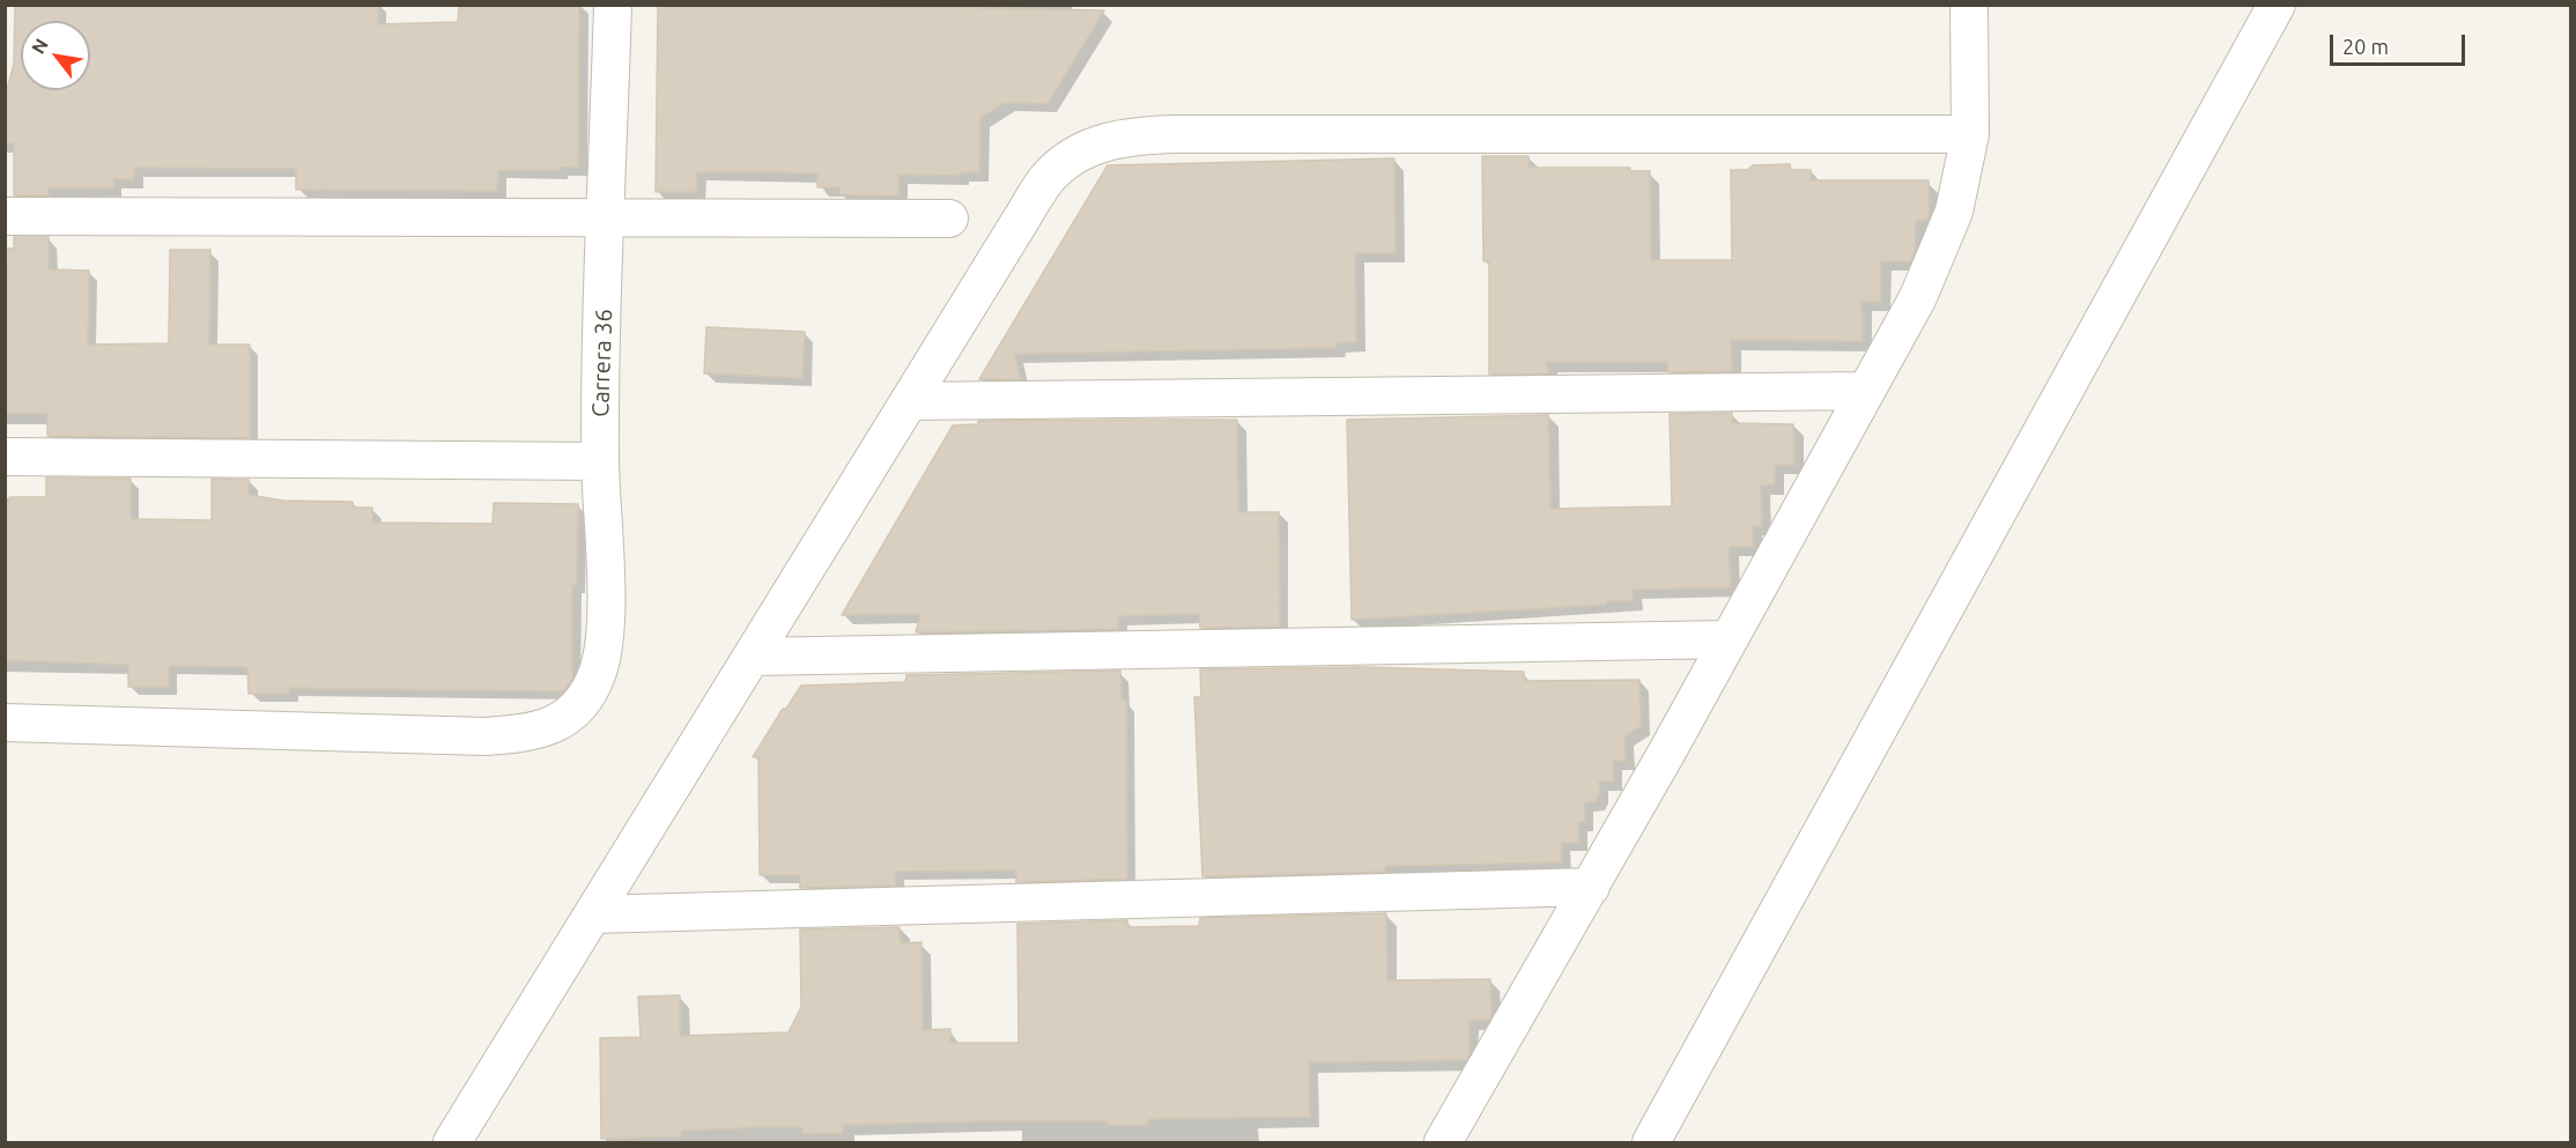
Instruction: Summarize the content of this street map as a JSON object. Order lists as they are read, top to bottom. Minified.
{"streets":{"street":["Carrera 36"]},"scale_bar":"20 m","north":"top left"}
